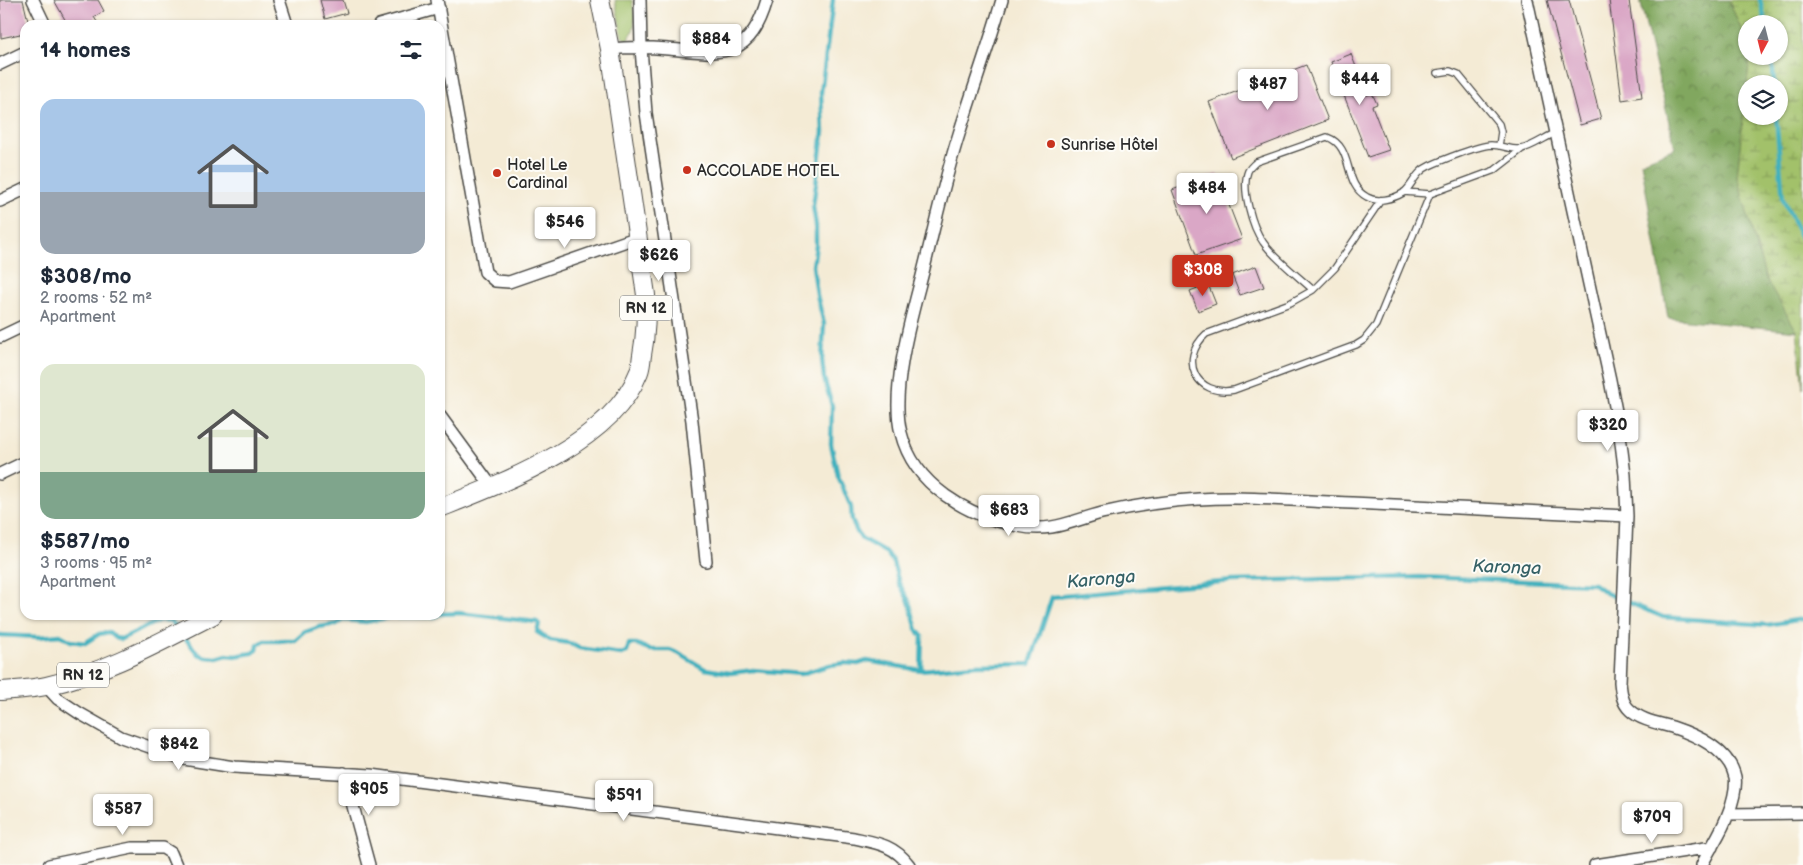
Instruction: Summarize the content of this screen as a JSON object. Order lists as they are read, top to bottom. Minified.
{"streets":{"main road":["RN 12"]},"water":["Karonga"],"places":["Sunrise Hôtel","ACCOLADE HOTEL","Hotel Le Cardinal"],"north":"bottom","page":{"heading":"14 homes","price":["$884","$444","$487","$484","$546","$626","$308","$320","$683","$842","$905","$591","$587","$709"],"list":[{"name":"$308/mo","note":"2 rooms · 52 m² · Apartment"},{"name":"$587/mo","note":"3 rooms · 95 m² · Apartment"}]}}
